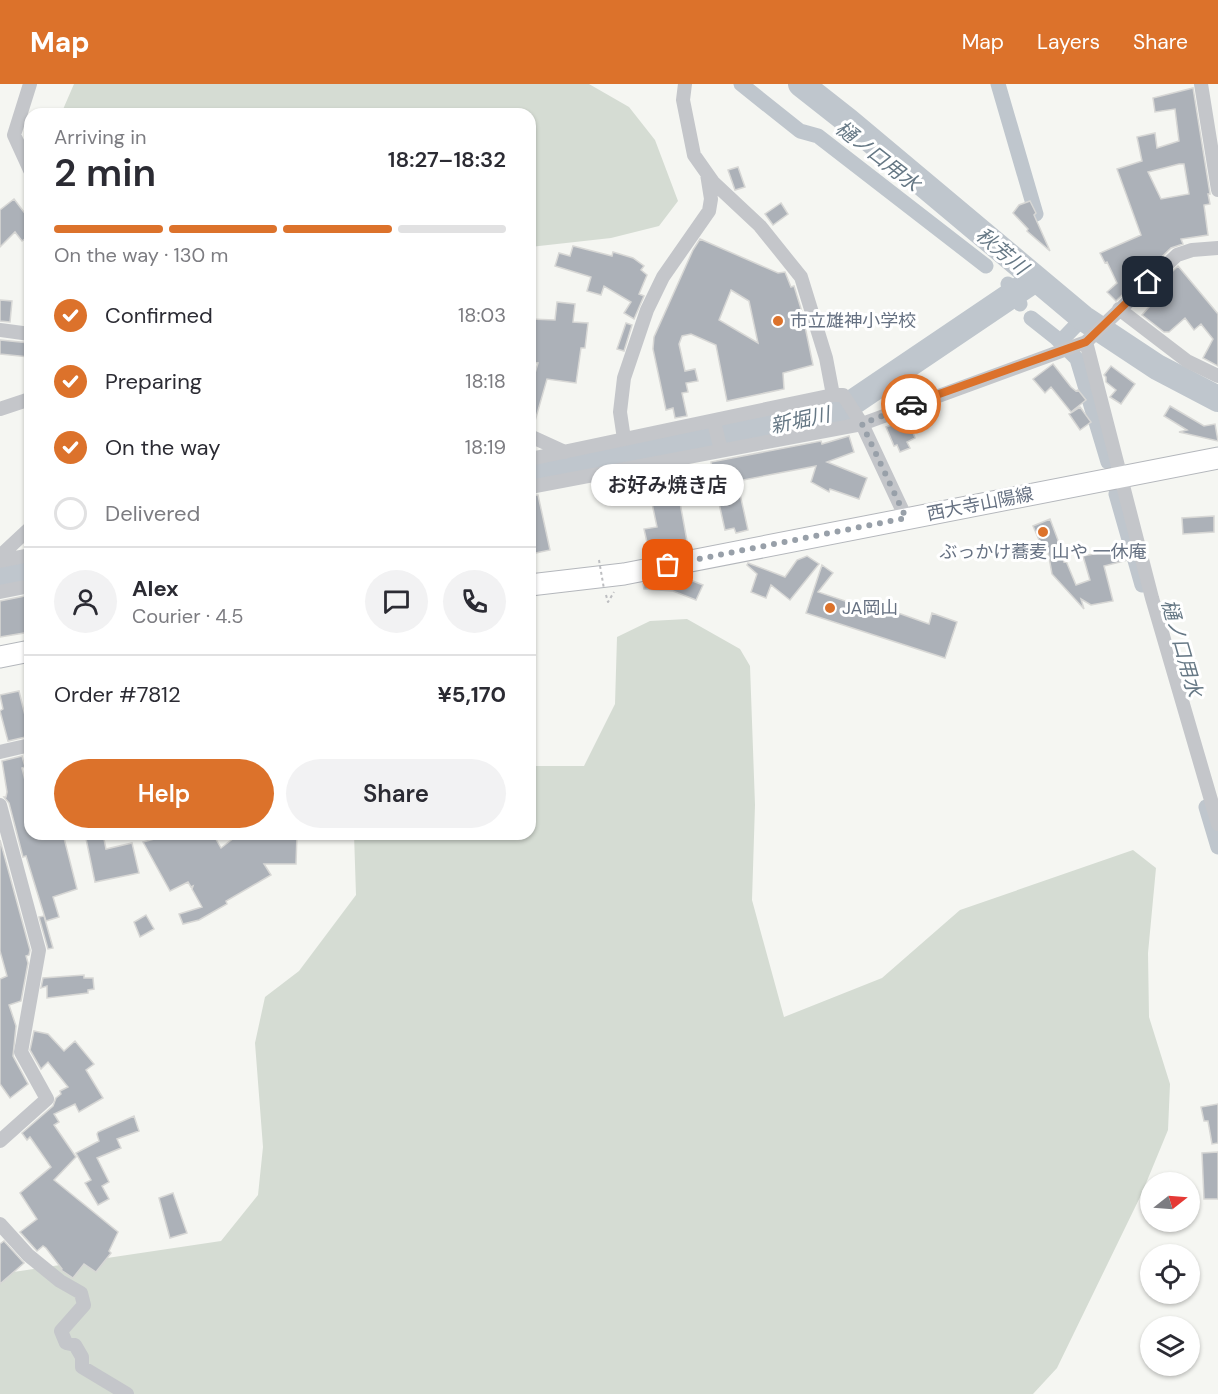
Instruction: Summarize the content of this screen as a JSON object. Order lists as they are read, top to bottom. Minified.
{"streets":{"main road":["西大寺山陽線"]},"water":["樋ノ口用水","秋芳川","新堀川"],"places":["市立雄神小学校","ぶっかけ蕎麦 山や 一休庵","お好み焼き店","JA岡山"],"north":"right","page":{"header":"Map","nav":["Map","Layers","Share"],"heading":["2 min","Arriving in","18:27–18:32"],"panel":["Alex","Courier · 4.5","Order #7812","¥5,170"],"bar":"On the way · 130 m","list":[["Confirmed","18:03"],["Preparing","18:18"],["On the way","18:19"],"Delivered"],"bubble":"お好み焼き店","buttons":["Help","Share"]}}
